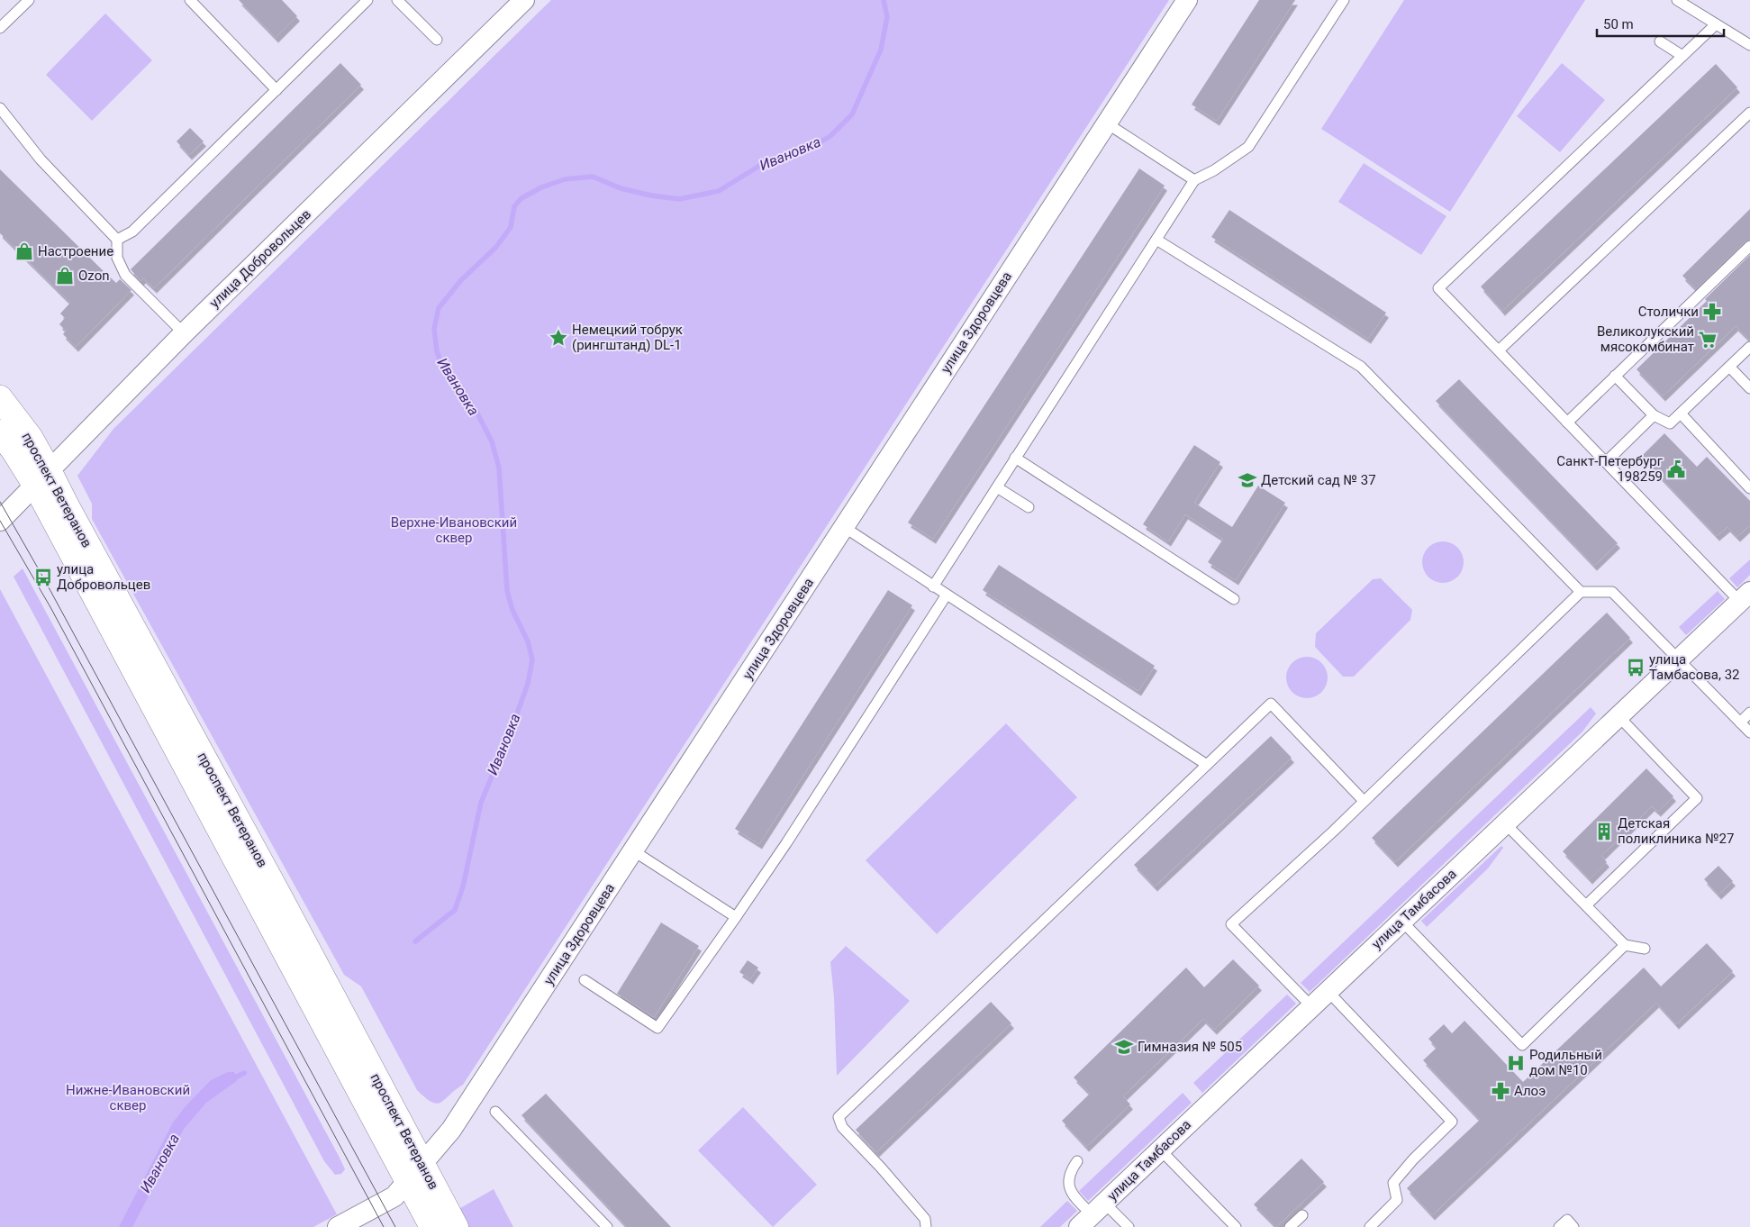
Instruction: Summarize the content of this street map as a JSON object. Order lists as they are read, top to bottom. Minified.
{"streets":{"main road":["проспект Ветеранов"],"street":["улица Добровольцев","улица Здоровцева","улица Тамбасова"]},"crossings":[["улица Добровольцев","проспект Ветеранов"],["улица Здоровцева","проспект Ветеранов"]],"water":["Ивановка"],"parks":["Верхне-Ивановский сквер","Нижне-Ивановский сквер"],"places":{"shop":["Настроение","Ozon"],"pharmacy":["Столички","Алоэ"],"place":["Немецкий тобрук (рингштанд) DL-1"],"supermarket":["Великолукский мясокомбинат"],"public building":["Санкт-Петербург 198259"],"school or university":["Детский сад № 37","Гимназия № 505"],"bus stop":["улица Добровольцев","улица Тамбасова, 32"],"building":["Детская поликлиника №27"],"hospital":["Родильный дом №10"]},"scale_bar":"50 m"}
